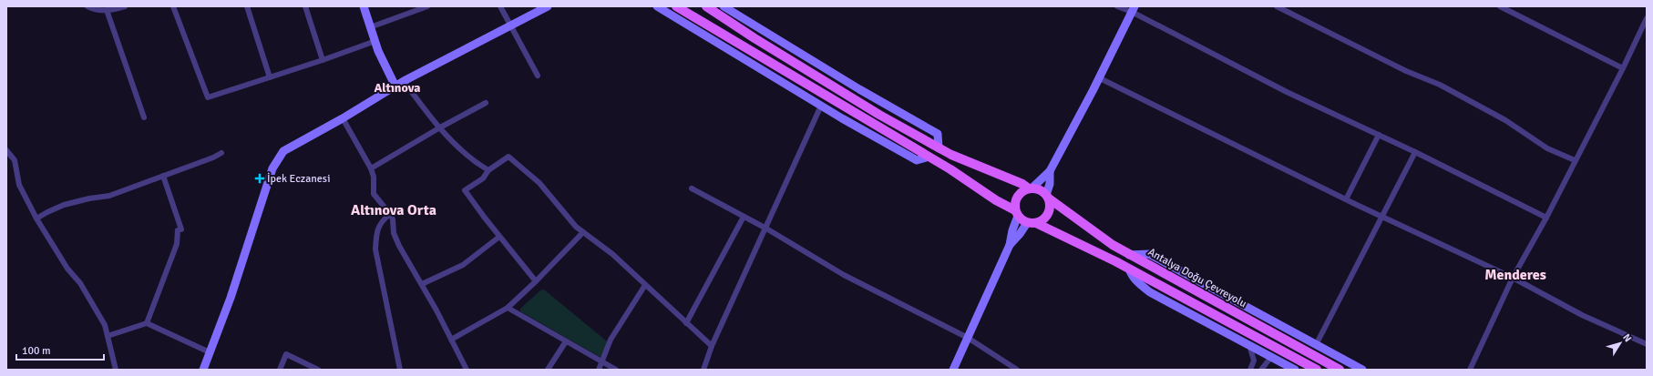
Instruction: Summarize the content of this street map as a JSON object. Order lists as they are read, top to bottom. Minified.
{"streets":{"main road":["Antalya Doğu Çevreyolu"]},"districts":["Altınova","Altınova Orta","Menderes"],"places":{"health":["İpek Eczanesi"]},"scale_bar":"100 m","north":"top right"}
